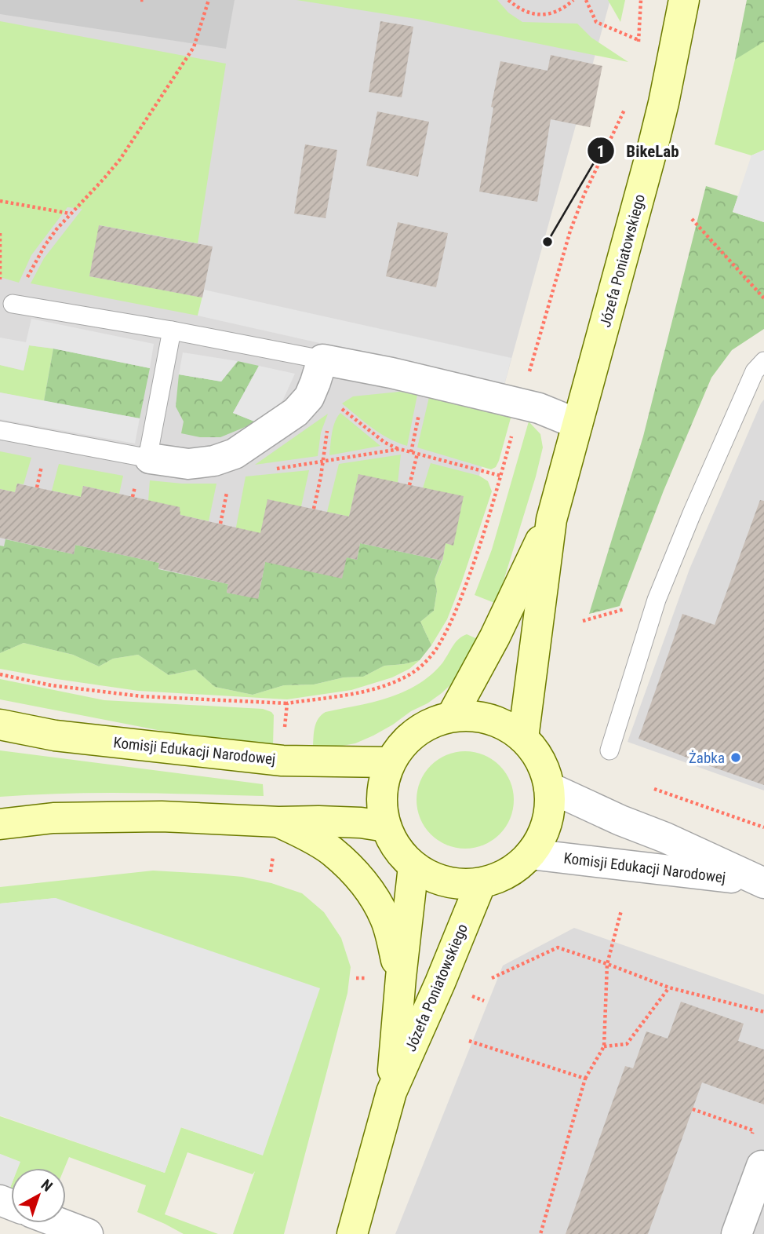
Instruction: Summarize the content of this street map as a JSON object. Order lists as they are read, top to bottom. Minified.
{"streets":{"street":["Józefa Poniatowskiego","Komisji Edukacji Narodowej"]},"crossings":[["Józefa Poniatowskiego","Komisji Edukacji Narodowej"]],"places":["BikeLab","Żabka"],"north":"top right"}
